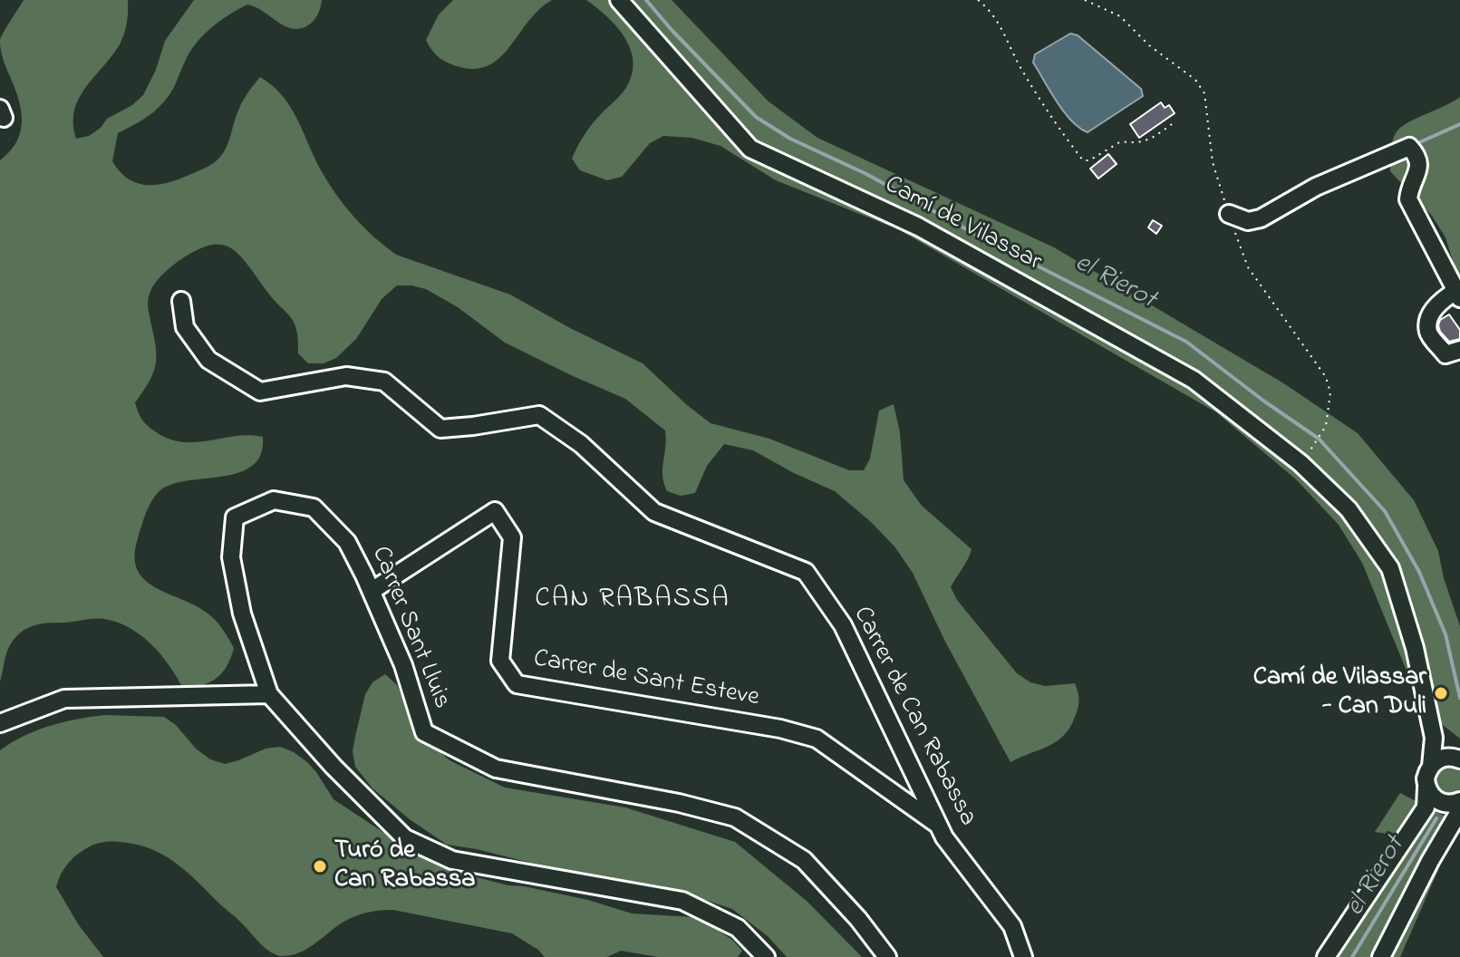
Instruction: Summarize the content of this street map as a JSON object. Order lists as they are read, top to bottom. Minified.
{"streets":{"street":["Camí de Vilassar","Carrer Sant Lluis","Carrer de Sant Esteve","Carrer de Can Rabassa"]},"crossings":[["Carrer Sant Lluis","Carrer de Sant Esteve"],["Carrer de Sant Esteve","Carrer de Can Rabassa"]],"districts":["CAN RABASSA"],"water":["el Rierot"],"places":["Camí de Vilassar - Can Duli","Turó de Can Rabassa"]}
